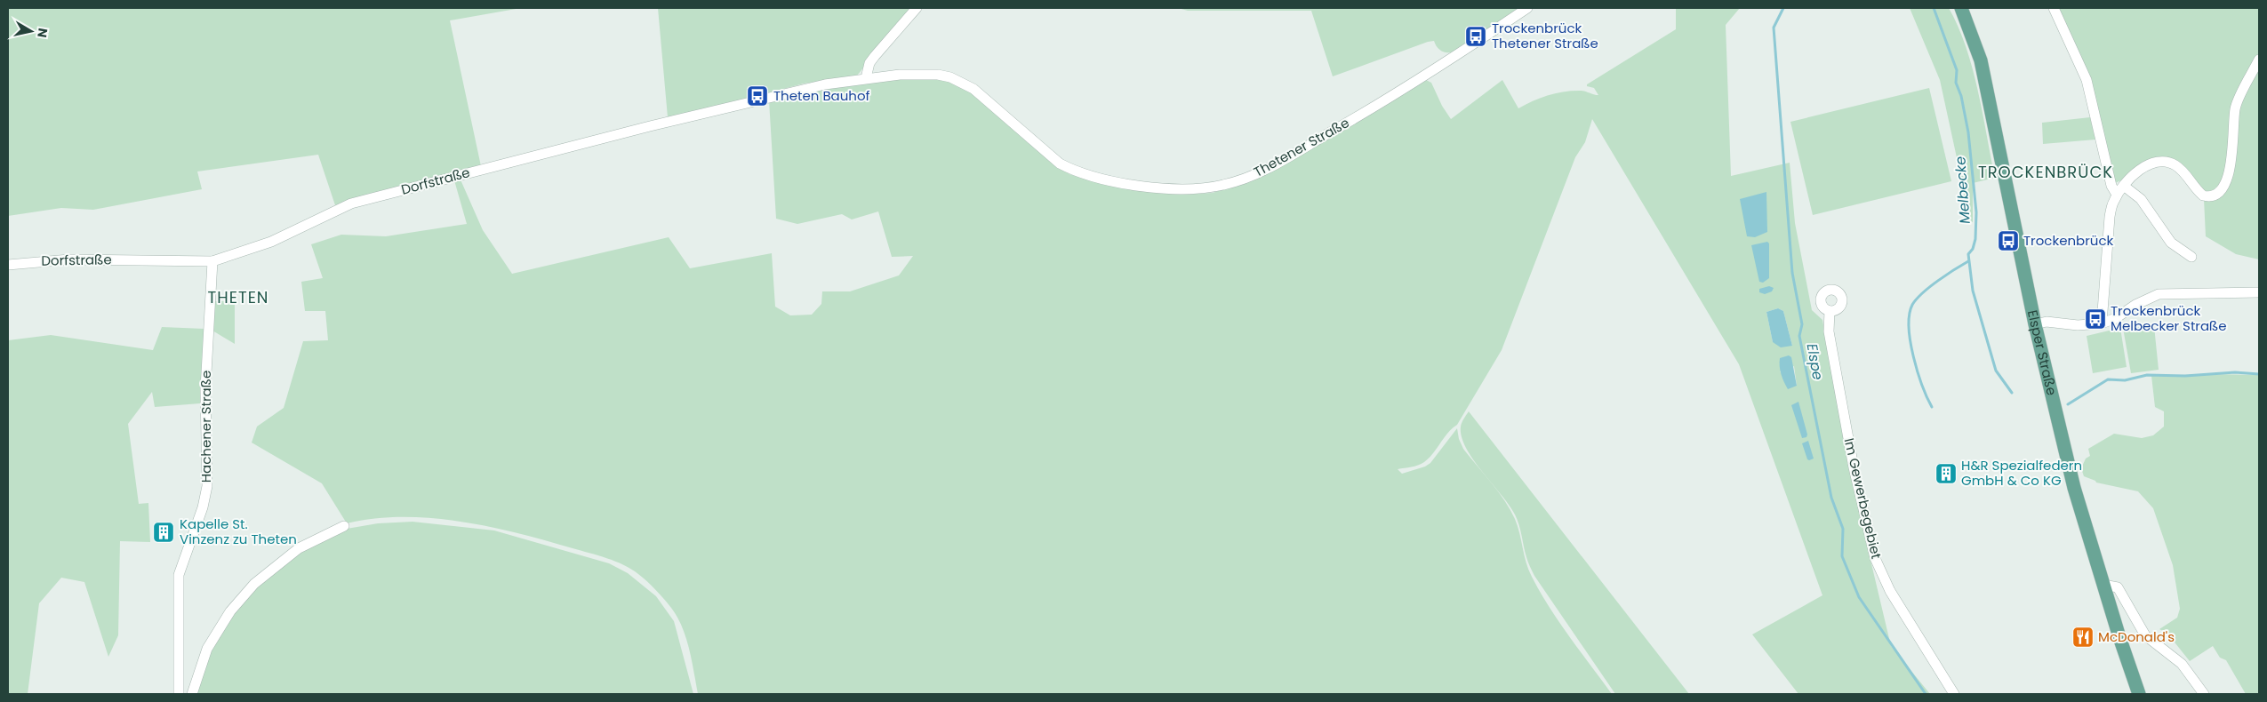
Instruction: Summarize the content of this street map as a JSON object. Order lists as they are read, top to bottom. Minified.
{"streets":{"main road":["Elsper Straße"],"street":["Thetener Straße","Dorfstraße","Hachener Straße","Im Gewerbegebiet"]},"crossings":[["Thetener Straße","Dorfstraße"],["Dorfstraße","Hachener Straße"]],"districts":["TROCKENBRÜCK","THETEN"],"water":["Melbecke","Elspe"],"places":{"bus stop":["Trockenbrück Thetener Straße","Theten Bauhof","Trockenbrück","Trockenbrück Melbecker Straße"],"building":["H&R Spezialfedern GmbH & Co KG","Kapelle St. Vinzenz zu Theten"],"restaurant":["McDonald's"]},"north":"right"}
